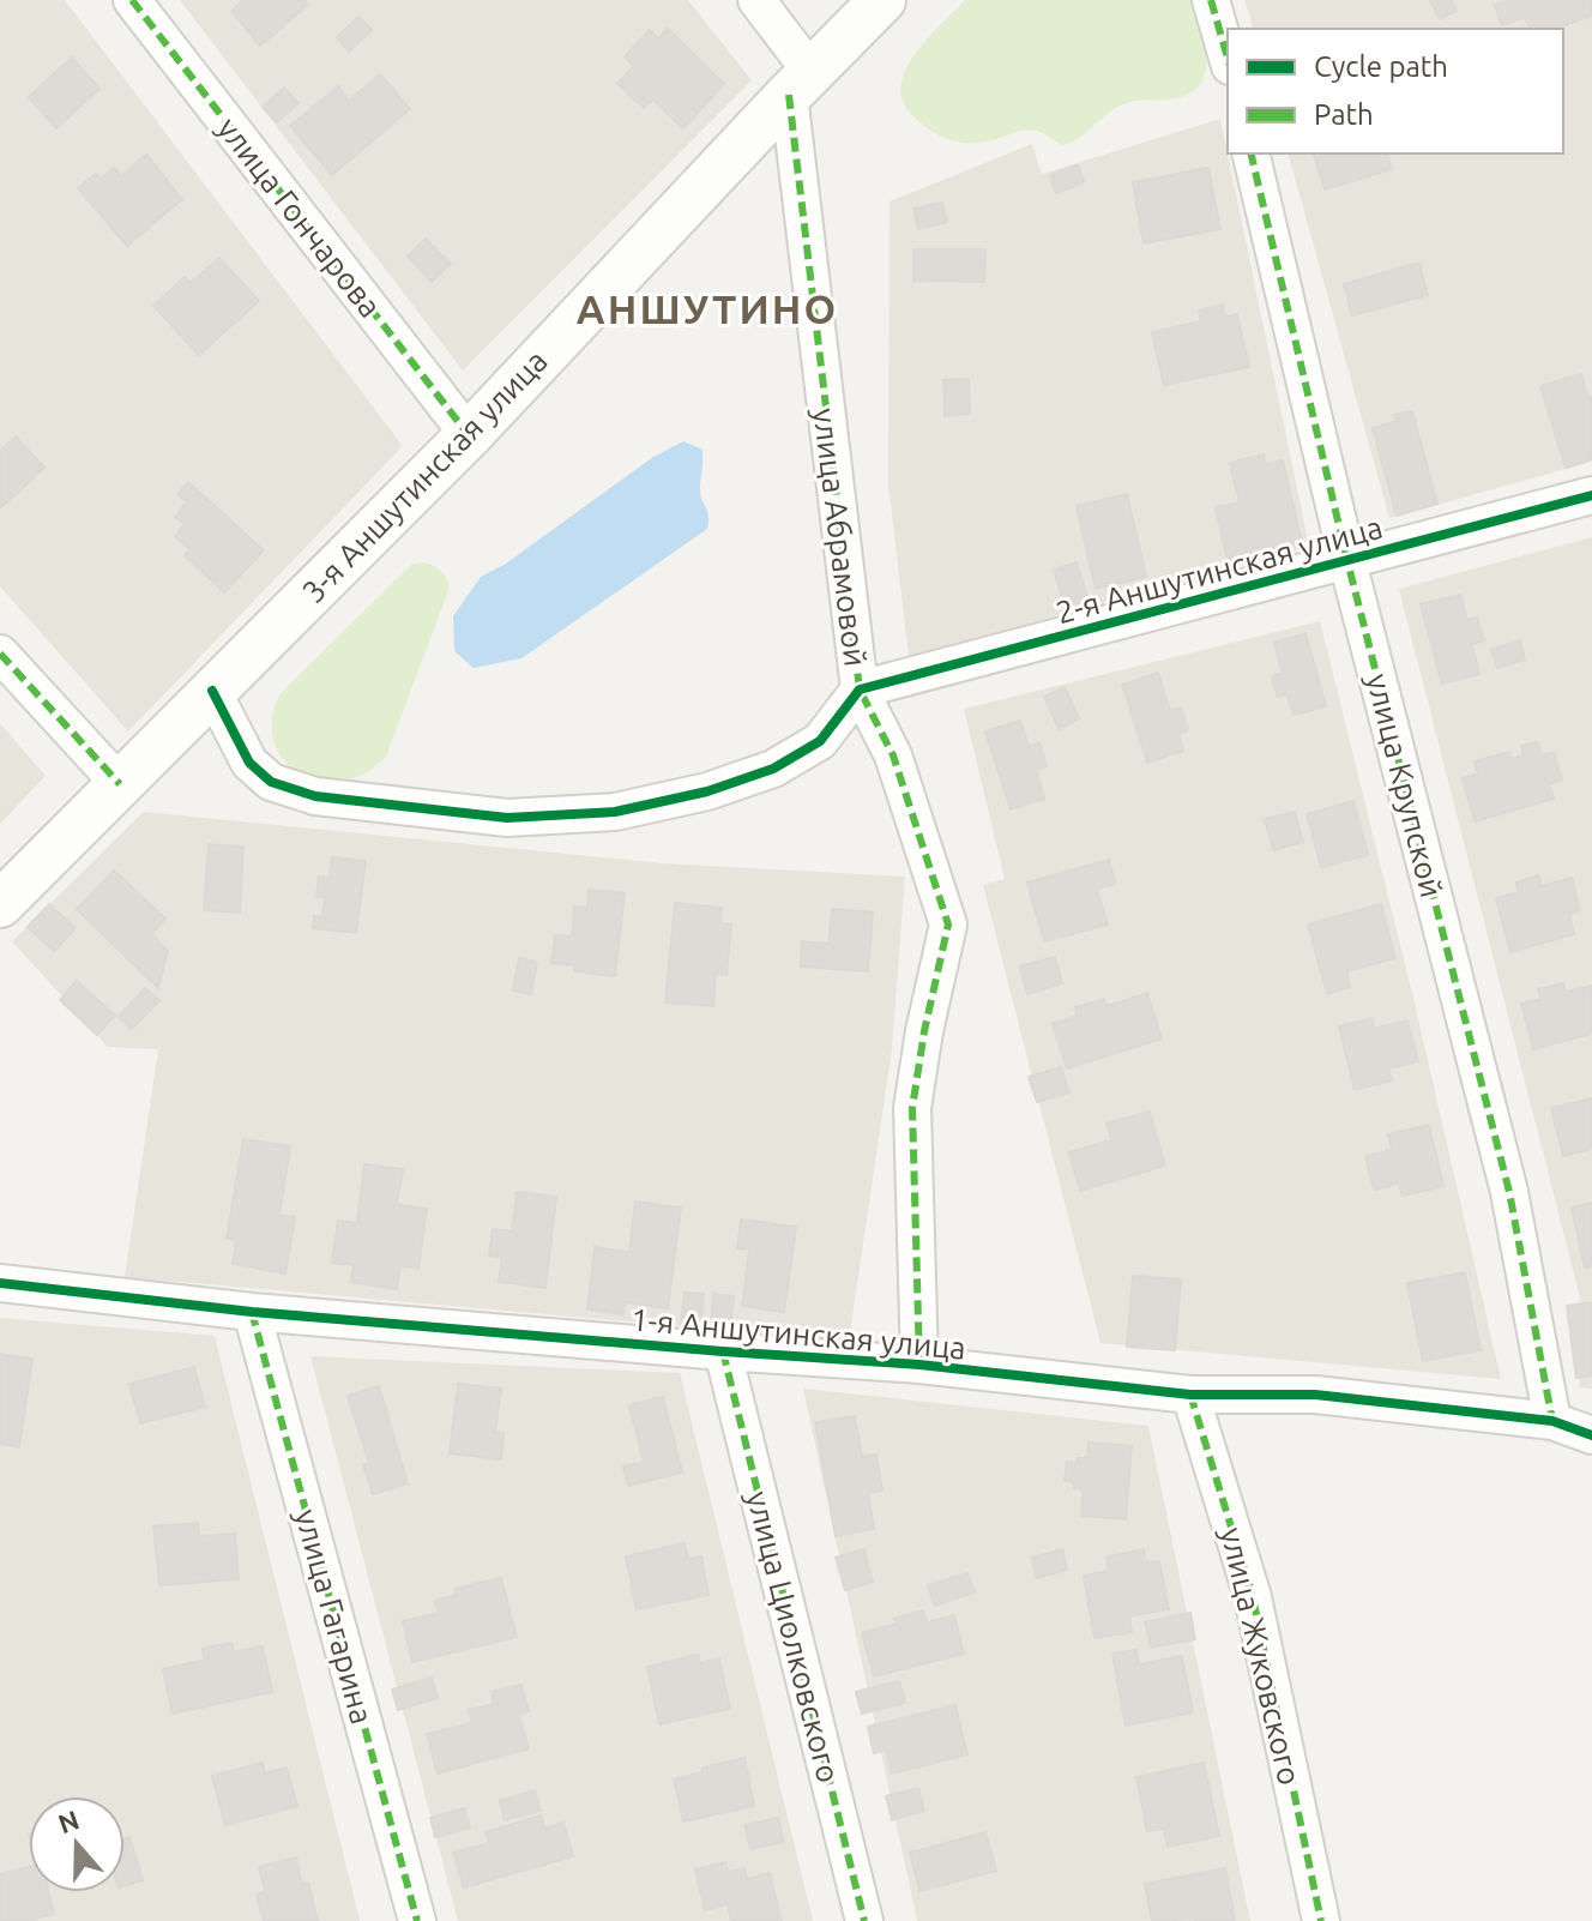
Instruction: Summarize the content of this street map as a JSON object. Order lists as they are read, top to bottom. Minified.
{"streets":{"street":["улица Гончарова","3-я Аншутинская улица","улица Абрамовой","2-я Аншутинская улица","улица Крупской","1-я Аншутинская улица","улица Гагарина","улица Циолковского","улица Жуковского"]},"crossings":[["улица Гончарова","3-я Аншутинская улица"],["3-я Аншутинская улица","улица Абрамовой"],["улица Абрамовой","2-я Аншутинская улица"],["улица Абрамовой","1-я Аншутинская улица"],["2-я Аншутинская улица","улица Крупской"],["улица Крупской","1-я Аншутинская улица"],["1-я Аншутинская улица","улица Гагарина"],["1-я Аншутинская улица","улица Циолковского"],["1-я Аншутинская улица","улица Жуковского"]],"districts":["АНШУТИНО"],"legend":["Cycle path","Path"],"north":"top"}
